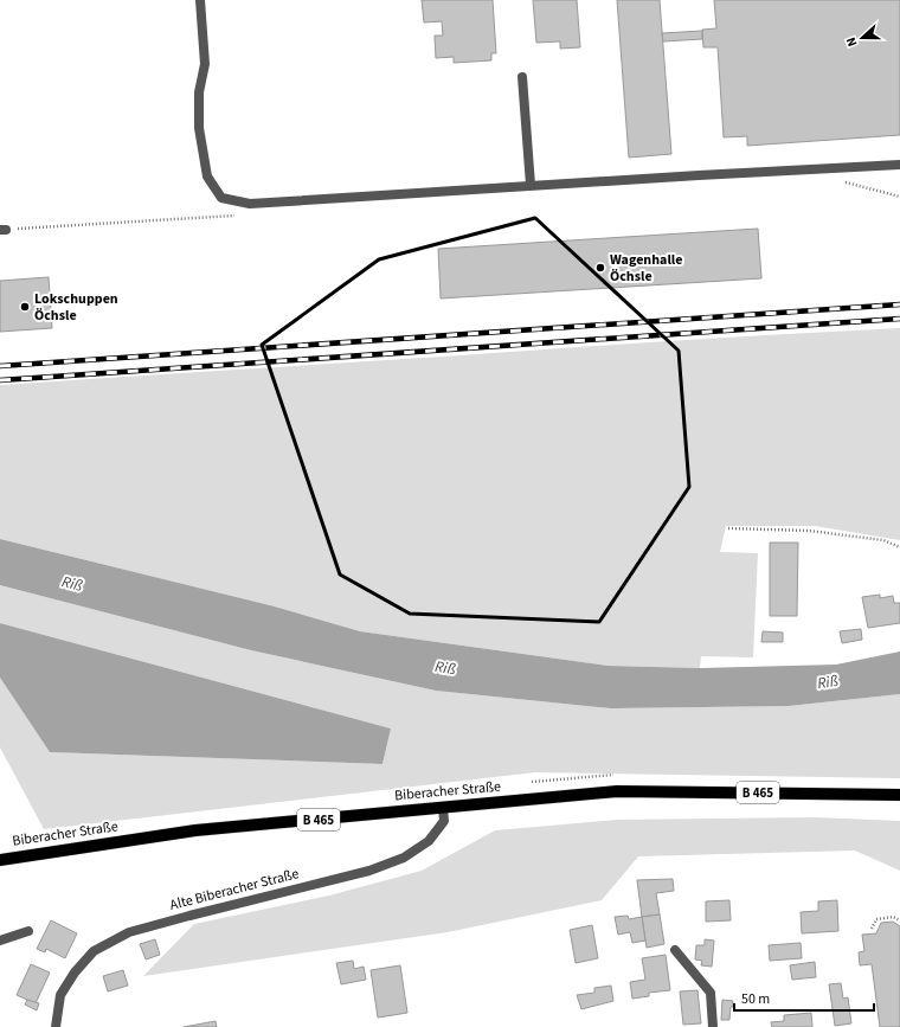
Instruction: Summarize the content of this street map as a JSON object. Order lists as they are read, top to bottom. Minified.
{"streets":{"main road":["Biberacher Straße","B 465"],"street":["Alte Biberacher Straße"]},"crossings":[["Biberacher Straße","Alte Biberacher Straße"]],"water":["Riß"],"places":["Wagenhalle Öchsle","Lokschuppen Öchsle"],"scale_bar":"50 m","north":"left"}
